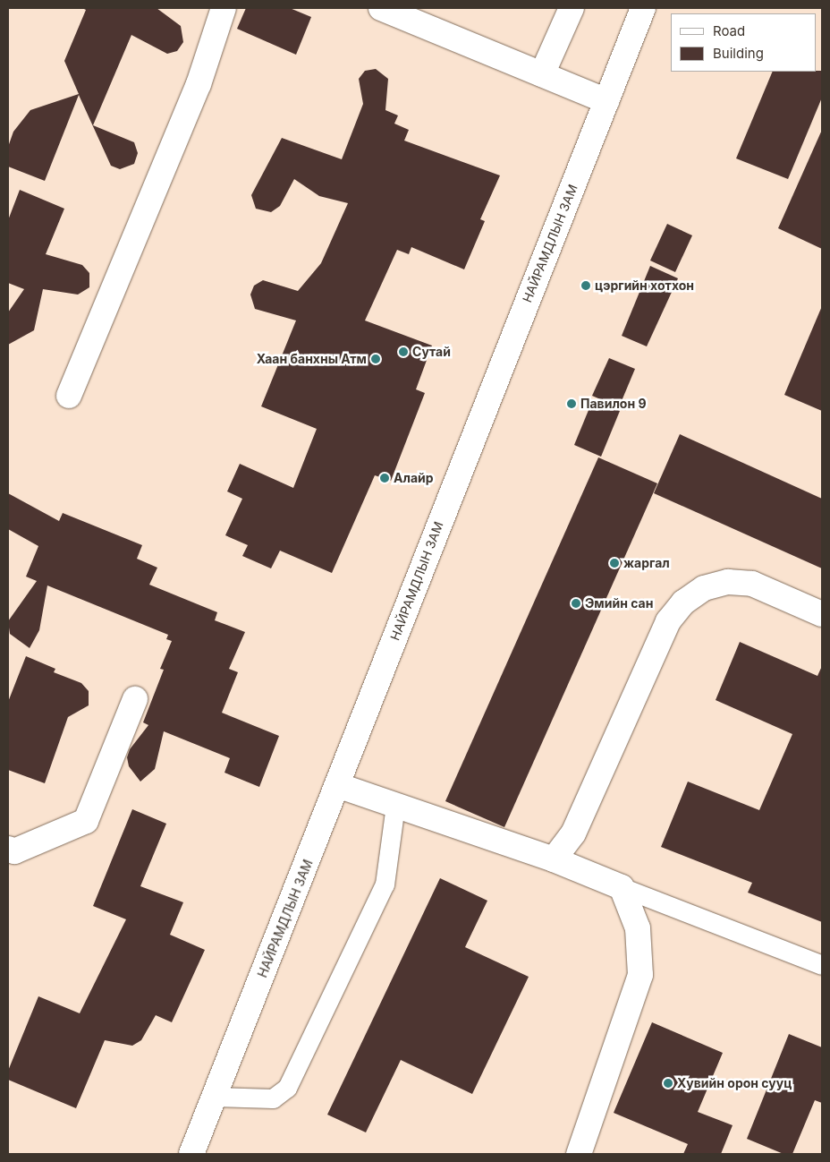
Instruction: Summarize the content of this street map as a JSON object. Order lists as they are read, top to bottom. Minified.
{"streets":{"street":["НАЙРАМДЛЫН ЗАМ"]},"places":["цэргийн хотхон","Сутай","Хаан банхны Атм","Павилон 9","Алайр","жаргал","Эмийн сан","Хувийн орон сууц"],"legend":["Road","Building"]}
